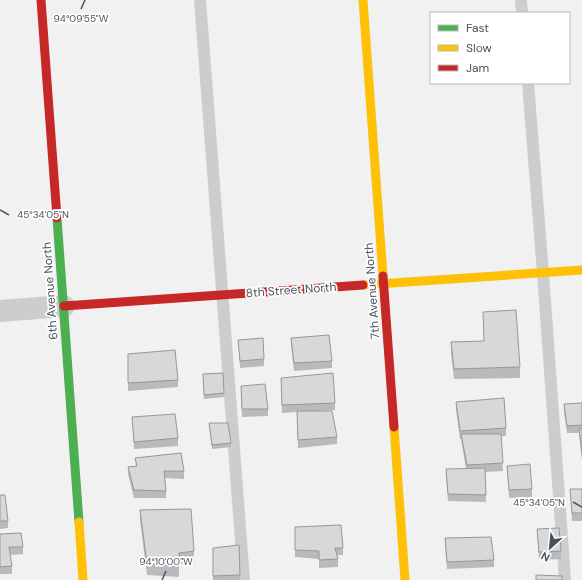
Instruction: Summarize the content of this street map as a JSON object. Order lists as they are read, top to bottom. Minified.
{"streets":{"street":["8th Street North","6th Avenue North","7th Avenue North"]},"crossings":[["8th Street North","6th Avenue North"],["8th Street North","7th Avenue North"]],"legend":["Fast","Slow","Jam"],"north":"bottom left","coordinates":["94°09'55\"W","45°34'05\"N","94°10'00\"W"]}
